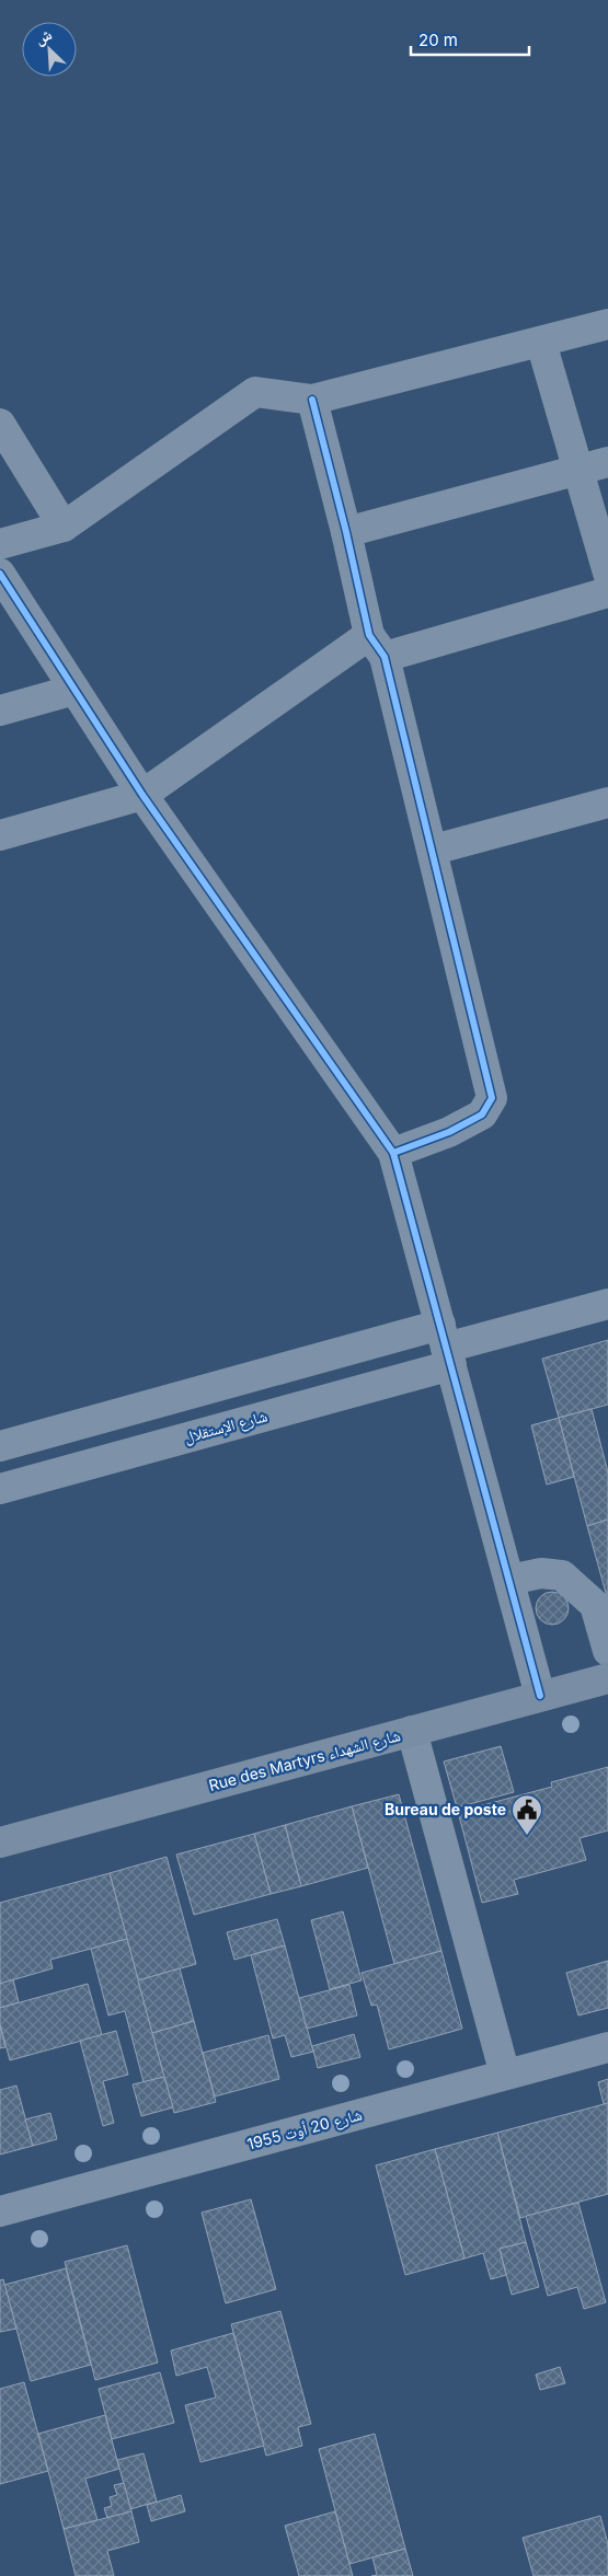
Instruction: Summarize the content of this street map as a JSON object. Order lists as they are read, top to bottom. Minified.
{"streets":{"main road":["Rue des Martyrs شارع الشهداء"],"street":["شارع الإستقلال","شارع 20 أوت 1955"]},"places":{"public building":["Bureau de poste"]},"scale_bar":"20 m","north":"top left"}
